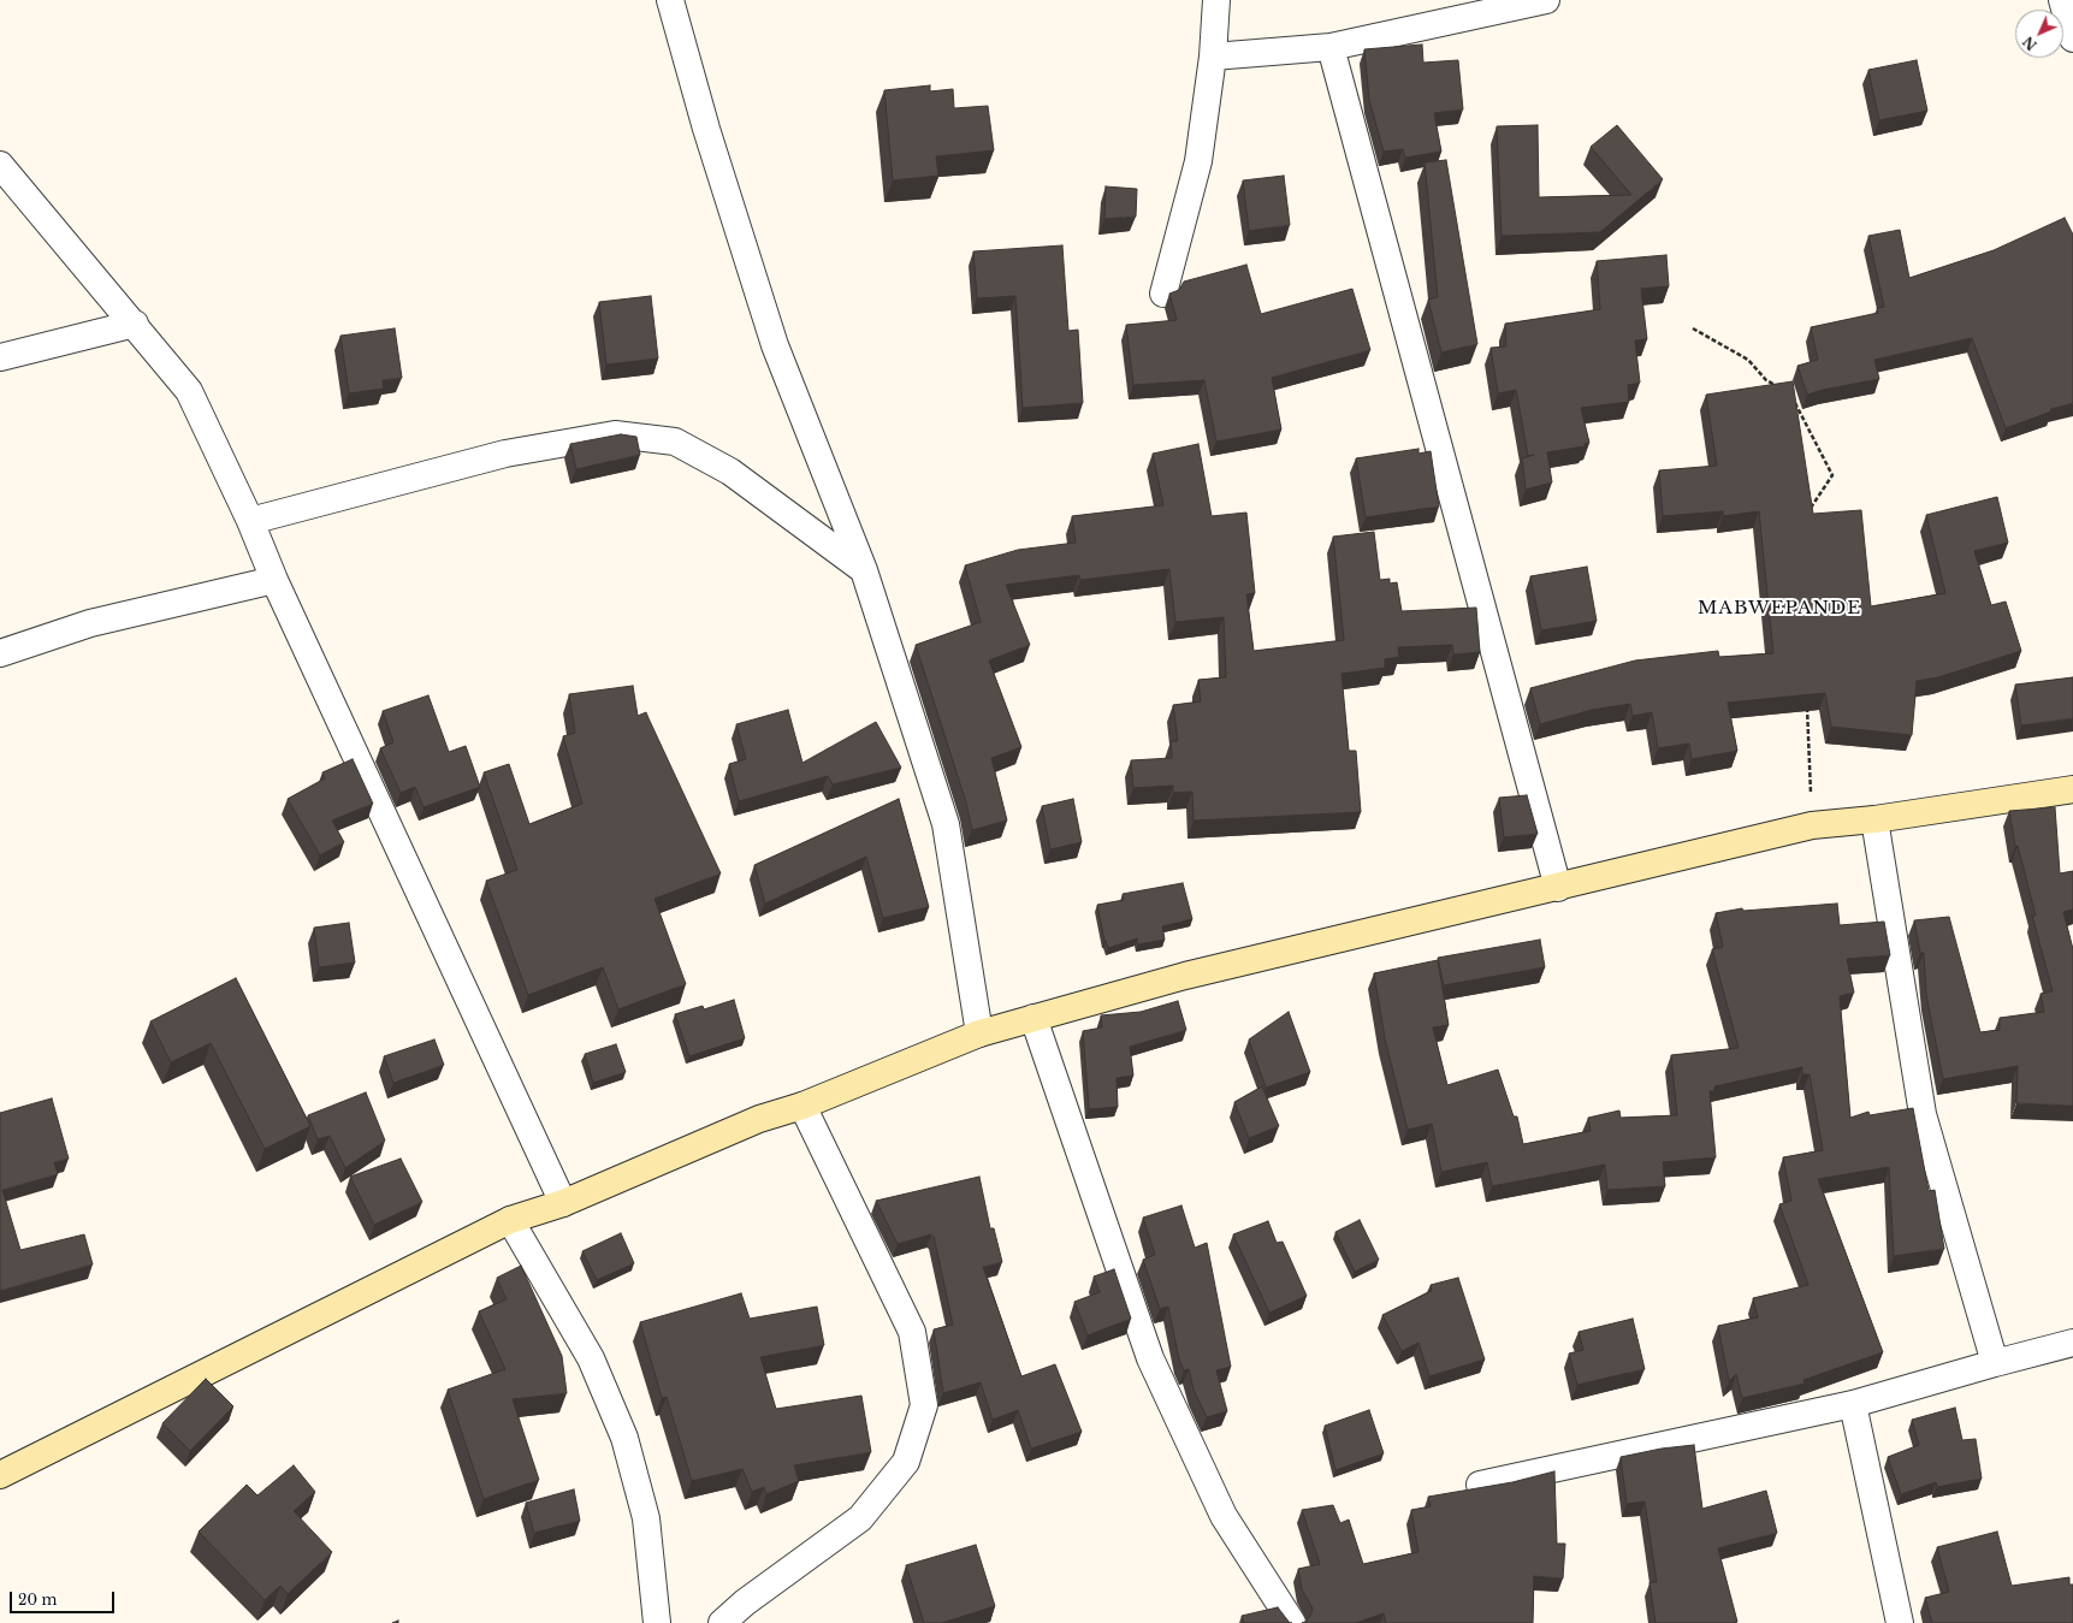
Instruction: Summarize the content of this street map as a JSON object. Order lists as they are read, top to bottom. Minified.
{"districts":["MABWEPANDE"],"scale_bar":"20 m","north":"bottom left"}
